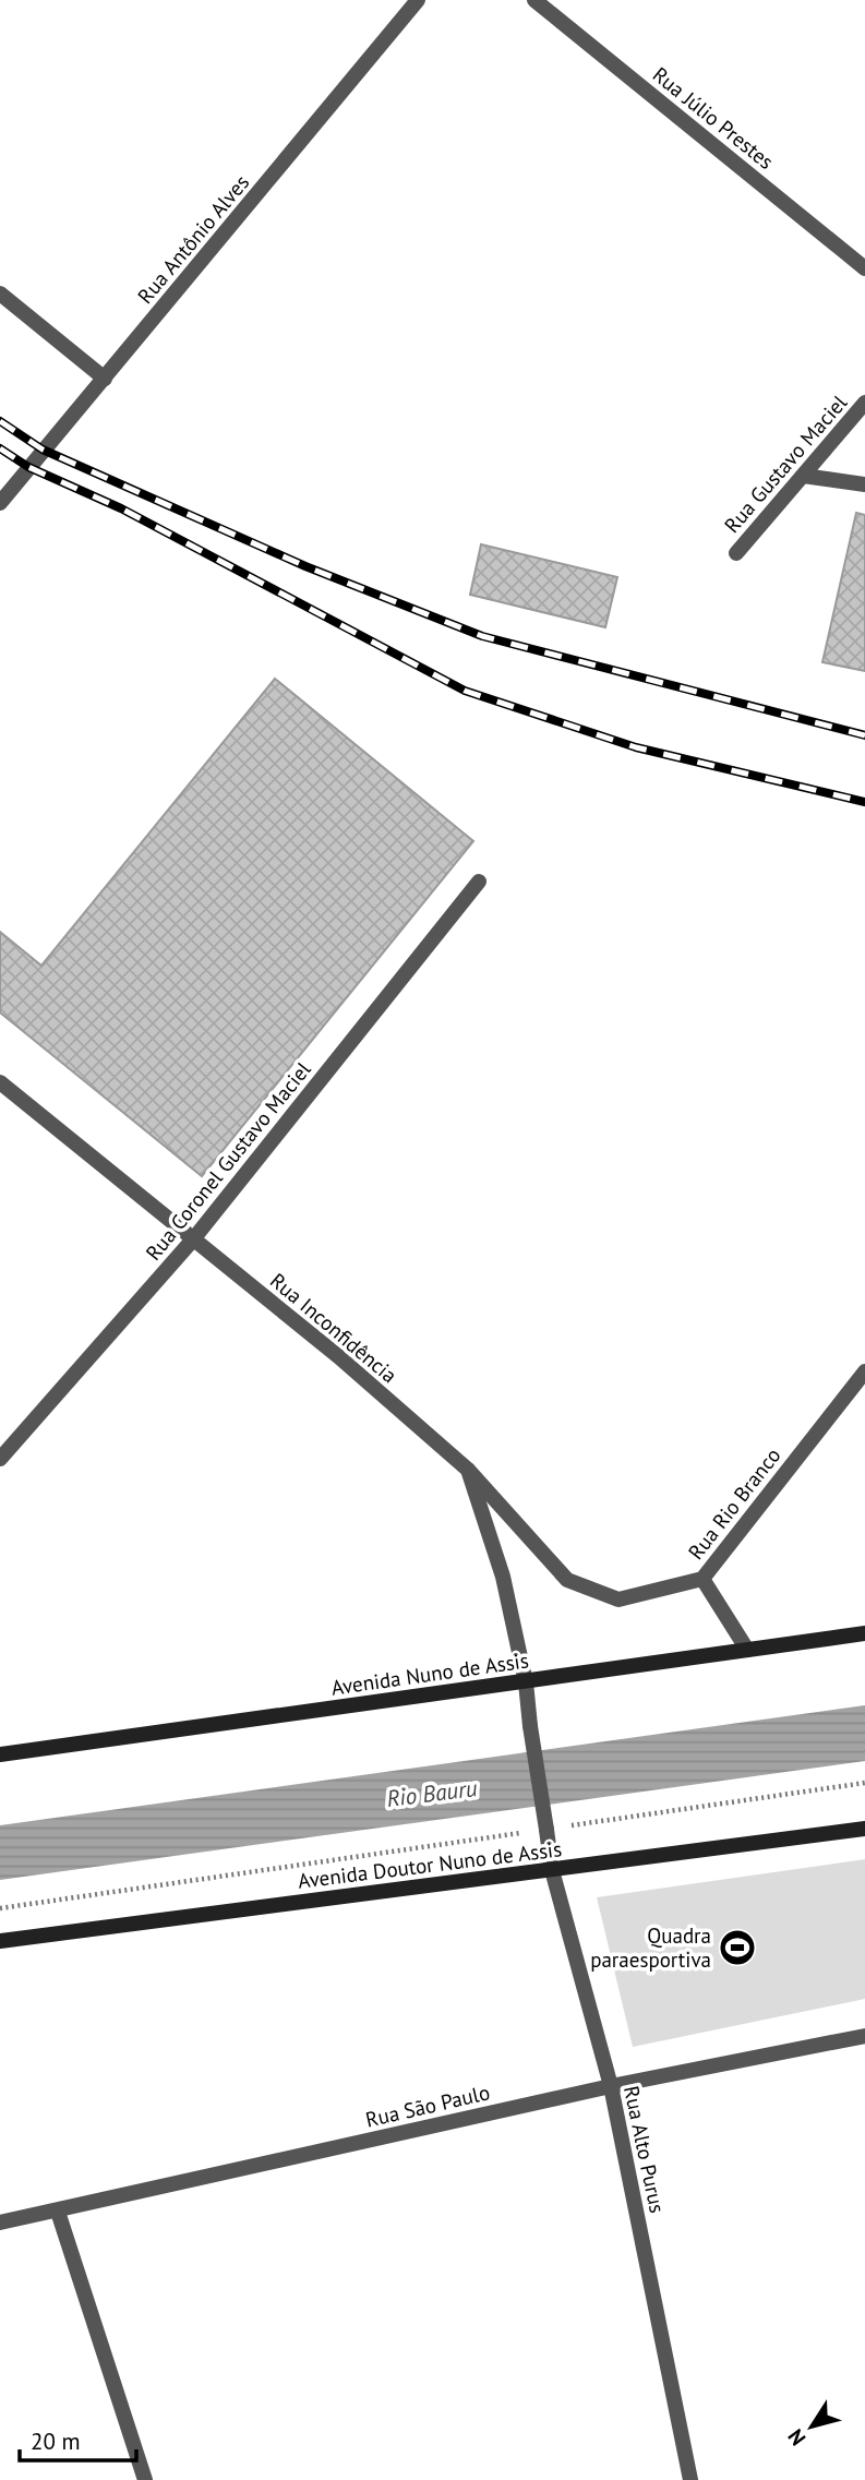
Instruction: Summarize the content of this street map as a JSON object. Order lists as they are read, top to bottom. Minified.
{"streets":{"main road":["Avenida Nuno de Assis","Avenida Doutor Nuno de Assis"],"street":["Rua Júlio Prestes","Rua Antônio Alves","Rua Gustavo Maciel","Rua Coronel Gustavo Maciel","Rua Inconfidência","Rua Rio Branco","Rua São Paulo","Rua Alto Purus"]},"crossings":[["Rua Coronel Gustavo Maciel","Rua Inconfidência"],["Rua Inconfidência","Rua Rio Branco"],["Avenida Nuno de Assis","Rua Alto Purus"],["Avenida Doutor Nuno de Assis","Rua Alto Purus"],["Rua São Paulo","Rua Alto Purus"]],"water":["Rio Bauru"],"places":{"sports":["Quadra paraesportiva"]},"scale_bar":"20 m","north":"bottom left"}
